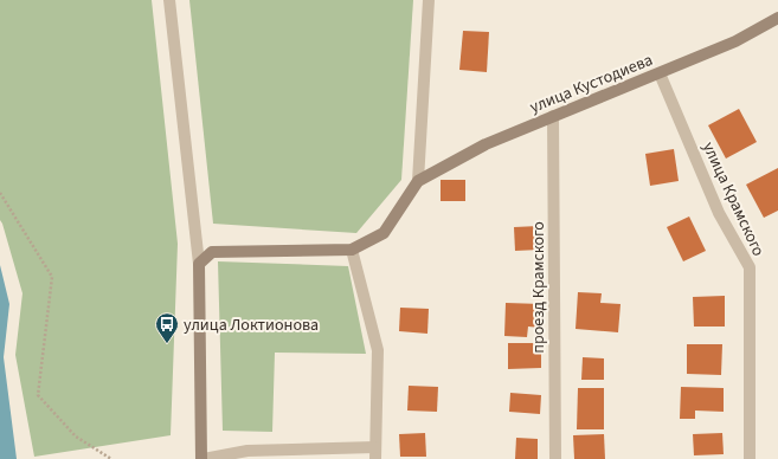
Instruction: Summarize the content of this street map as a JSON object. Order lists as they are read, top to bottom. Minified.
{"streets":{"street":["улица Кустодиева","улица Крамского","проезд Крамского"]},"crossings":[["улица Кустодиева","улица Крамского"],["улица Кустодиева","проезд Крамского"]],"places":{"bus stop":["улица Локтионова"]}}
